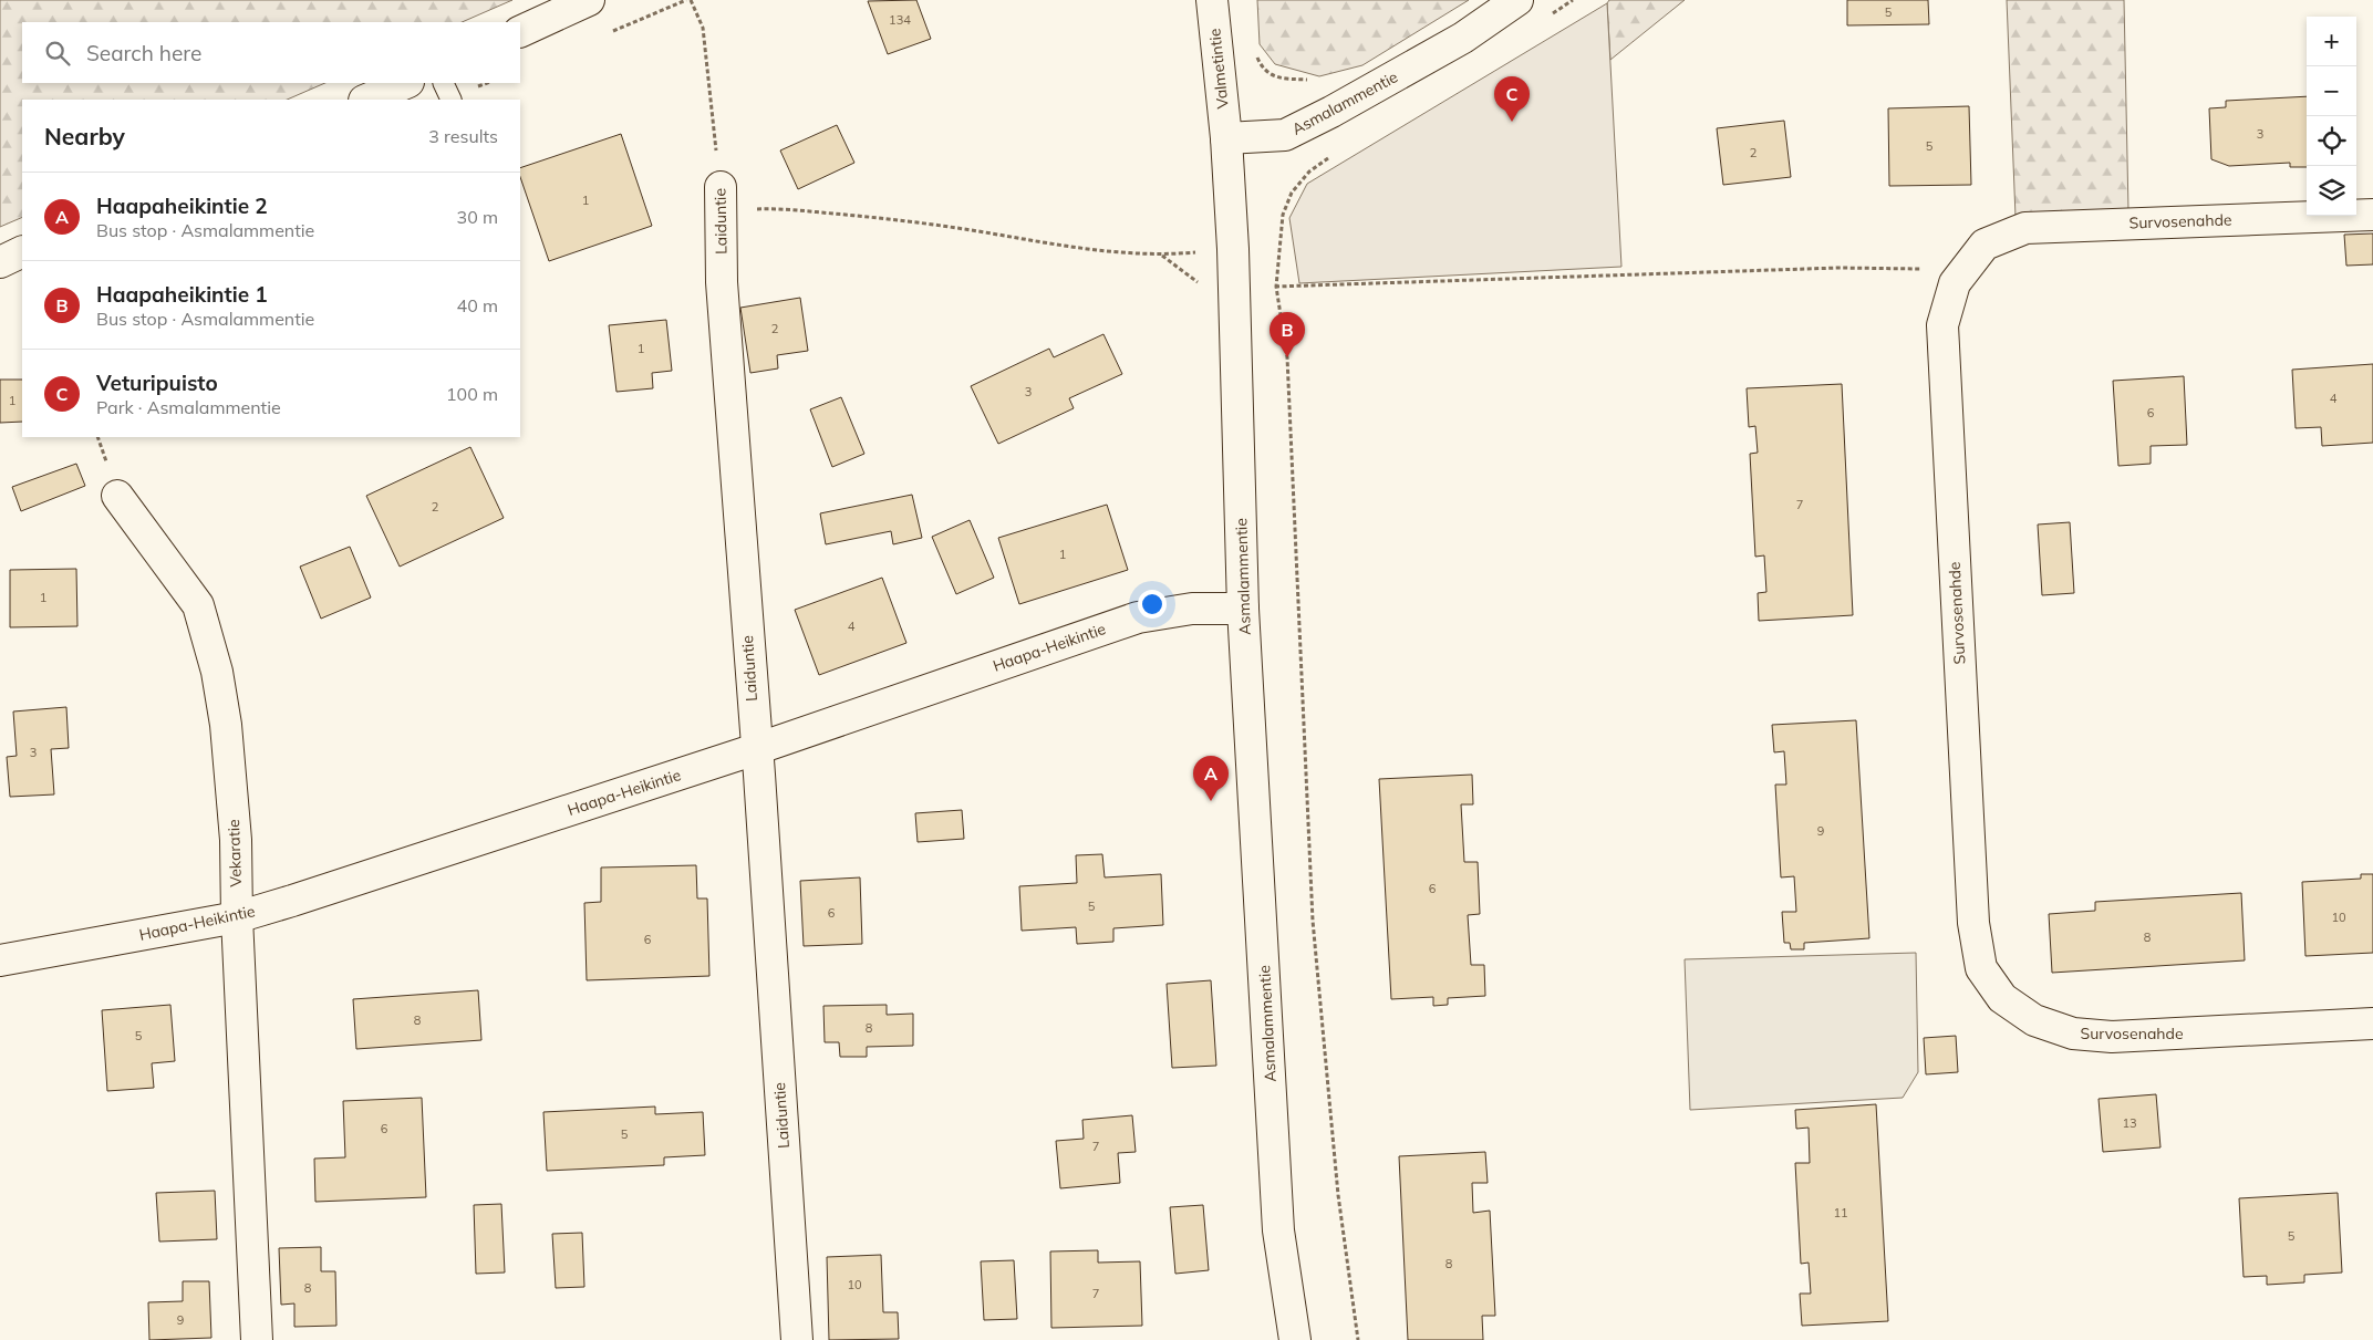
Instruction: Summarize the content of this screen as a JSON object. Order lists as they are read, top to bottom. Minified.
{"streets":{"street":["Valmetintie","Asmalammentie","Laiduntie","Survosenahde","Haapa-Heikintie","Vekaratie"]},"crossings":[["Valmetintie","Asmalammentie"],["Asmalammentie","Haapa-Heikintie"],["Laiduntie","Haapa-Heikintie"],["Haapa-Heikintie","Vekaratie"]],"house_numbers":["5","134","3","5","2","1","2","1","3","4","1","6","7","2","1","1","4","3","9","6","5","6","10","8","6","8","8","5","13","6","5","7","11","5","8","10","8","7","9"],"page":{"map_buttons":["+","−"],"search":"Search here","pins":["C","B","A"],"heading":["Nearby","3 results"],"list":[{"mark":"A","name":"Haapaheikintie 2","note":"Bus stop · Asmalammentie","value":"30 m"},{"mark":"B","name":"Haapaheikintie 1","note":"Bus stop · Asmalammentie","value":"40 m"},{"mark":"C","name":"Veturipuisto","note":"Park · Asmalammentie","value":"100 m"}]}}
